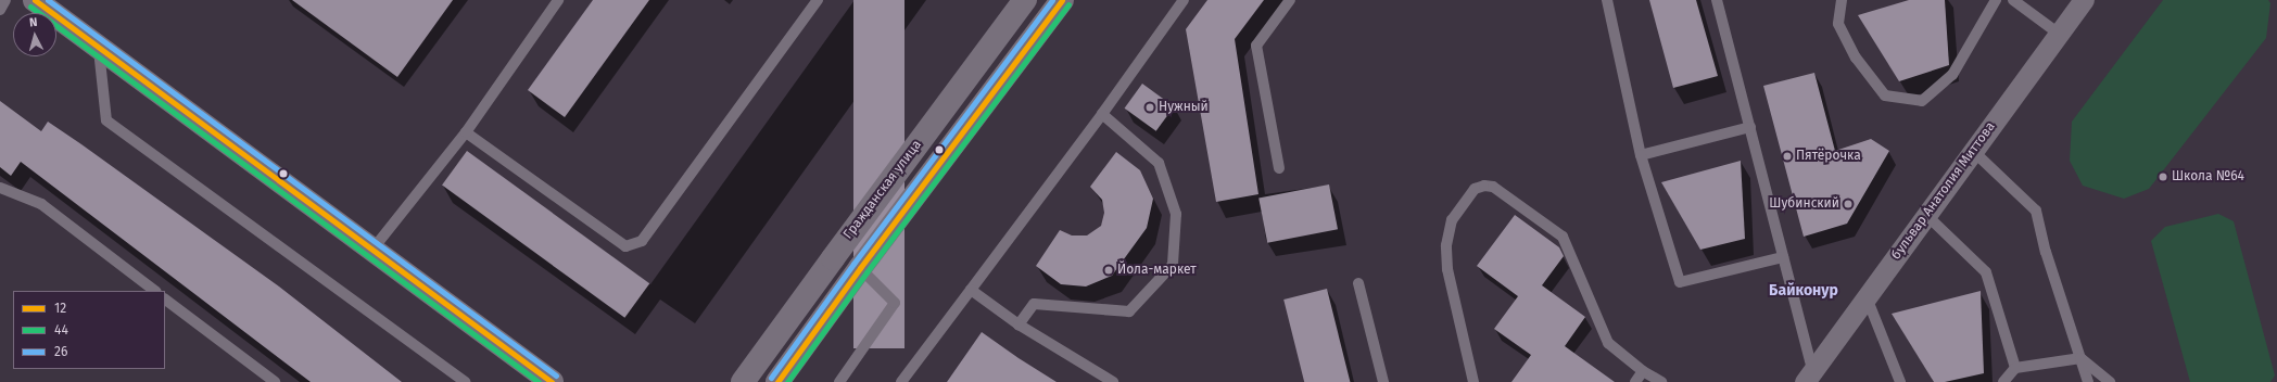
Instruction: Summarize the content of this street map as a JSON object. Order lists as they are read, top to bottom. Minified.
{"streets":{"main road":["Гражданская улица"],"street":["бульвар Анатолия Миттова"]},"districts":["Байконур"],"places":["Нужный","Пятёрочка","Школа №64","Шубинский","Йола-маркет"],"lines":["transit line 12","transit line 26","transit line 44"],"legend":["12","44","26"],"north":"top"}
